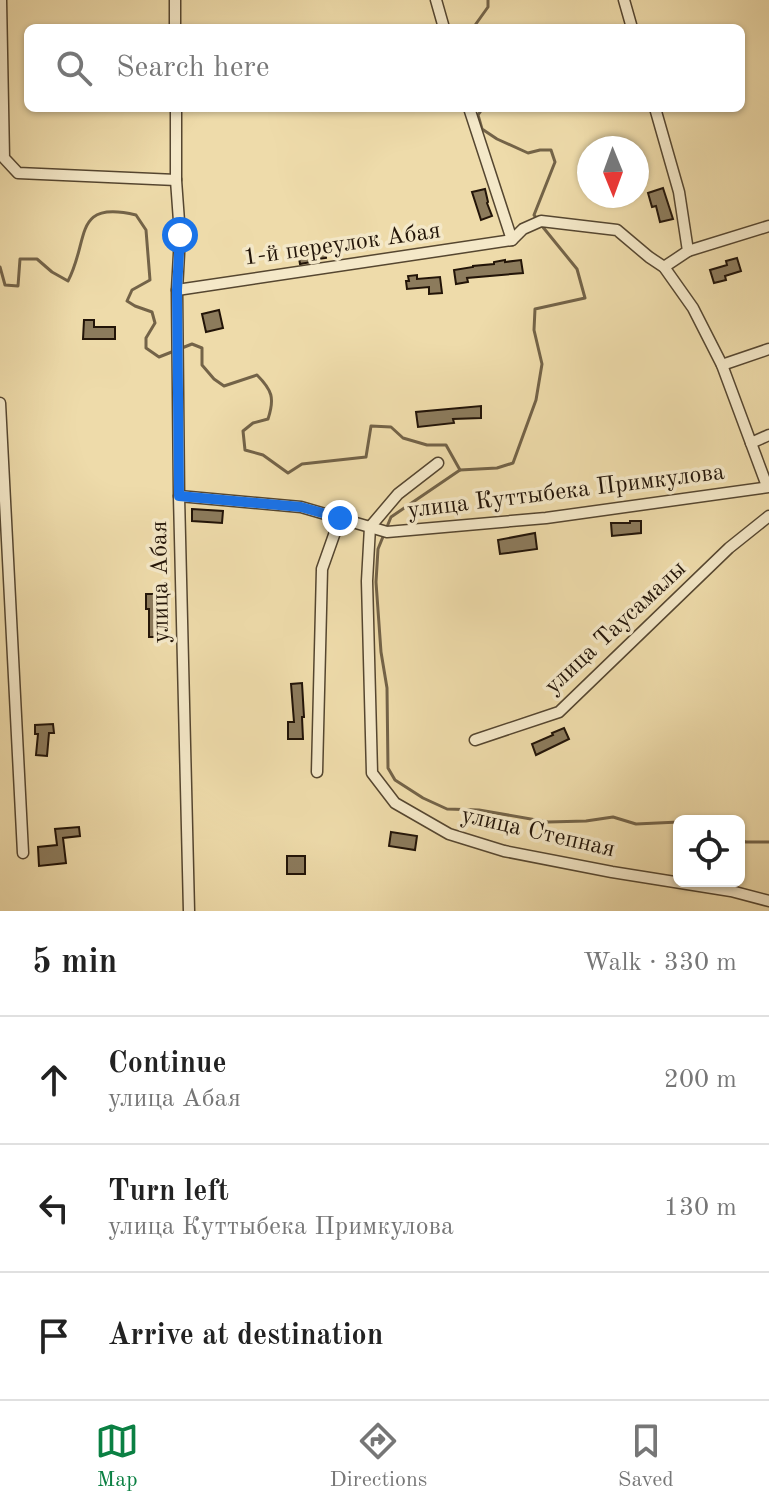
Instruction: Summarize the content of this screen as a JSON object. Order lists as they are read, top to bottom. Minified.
{"streets":{"street":["1-й переулок Абая","улица Куттыбека Примкулова","улица Абая","улица Таусамалы","улица Степная"]},"crossings":[["1-й переулок Абая","улица Абая"],["улица Куттыбека Примкулова","улица Абая"],["улица Куттыбека Примкулова","улица Степная"]],"north":"bottom","page":{"search":"Search here","heading":["5 min","Walk · 330 m"],"list":[["Continue","улица Абая","200 m"],["Turn left","улица Куттыбека Примкулова","130 m"],"Arrive at destination"],"nav":["Map","Directions","Saved"]}}
